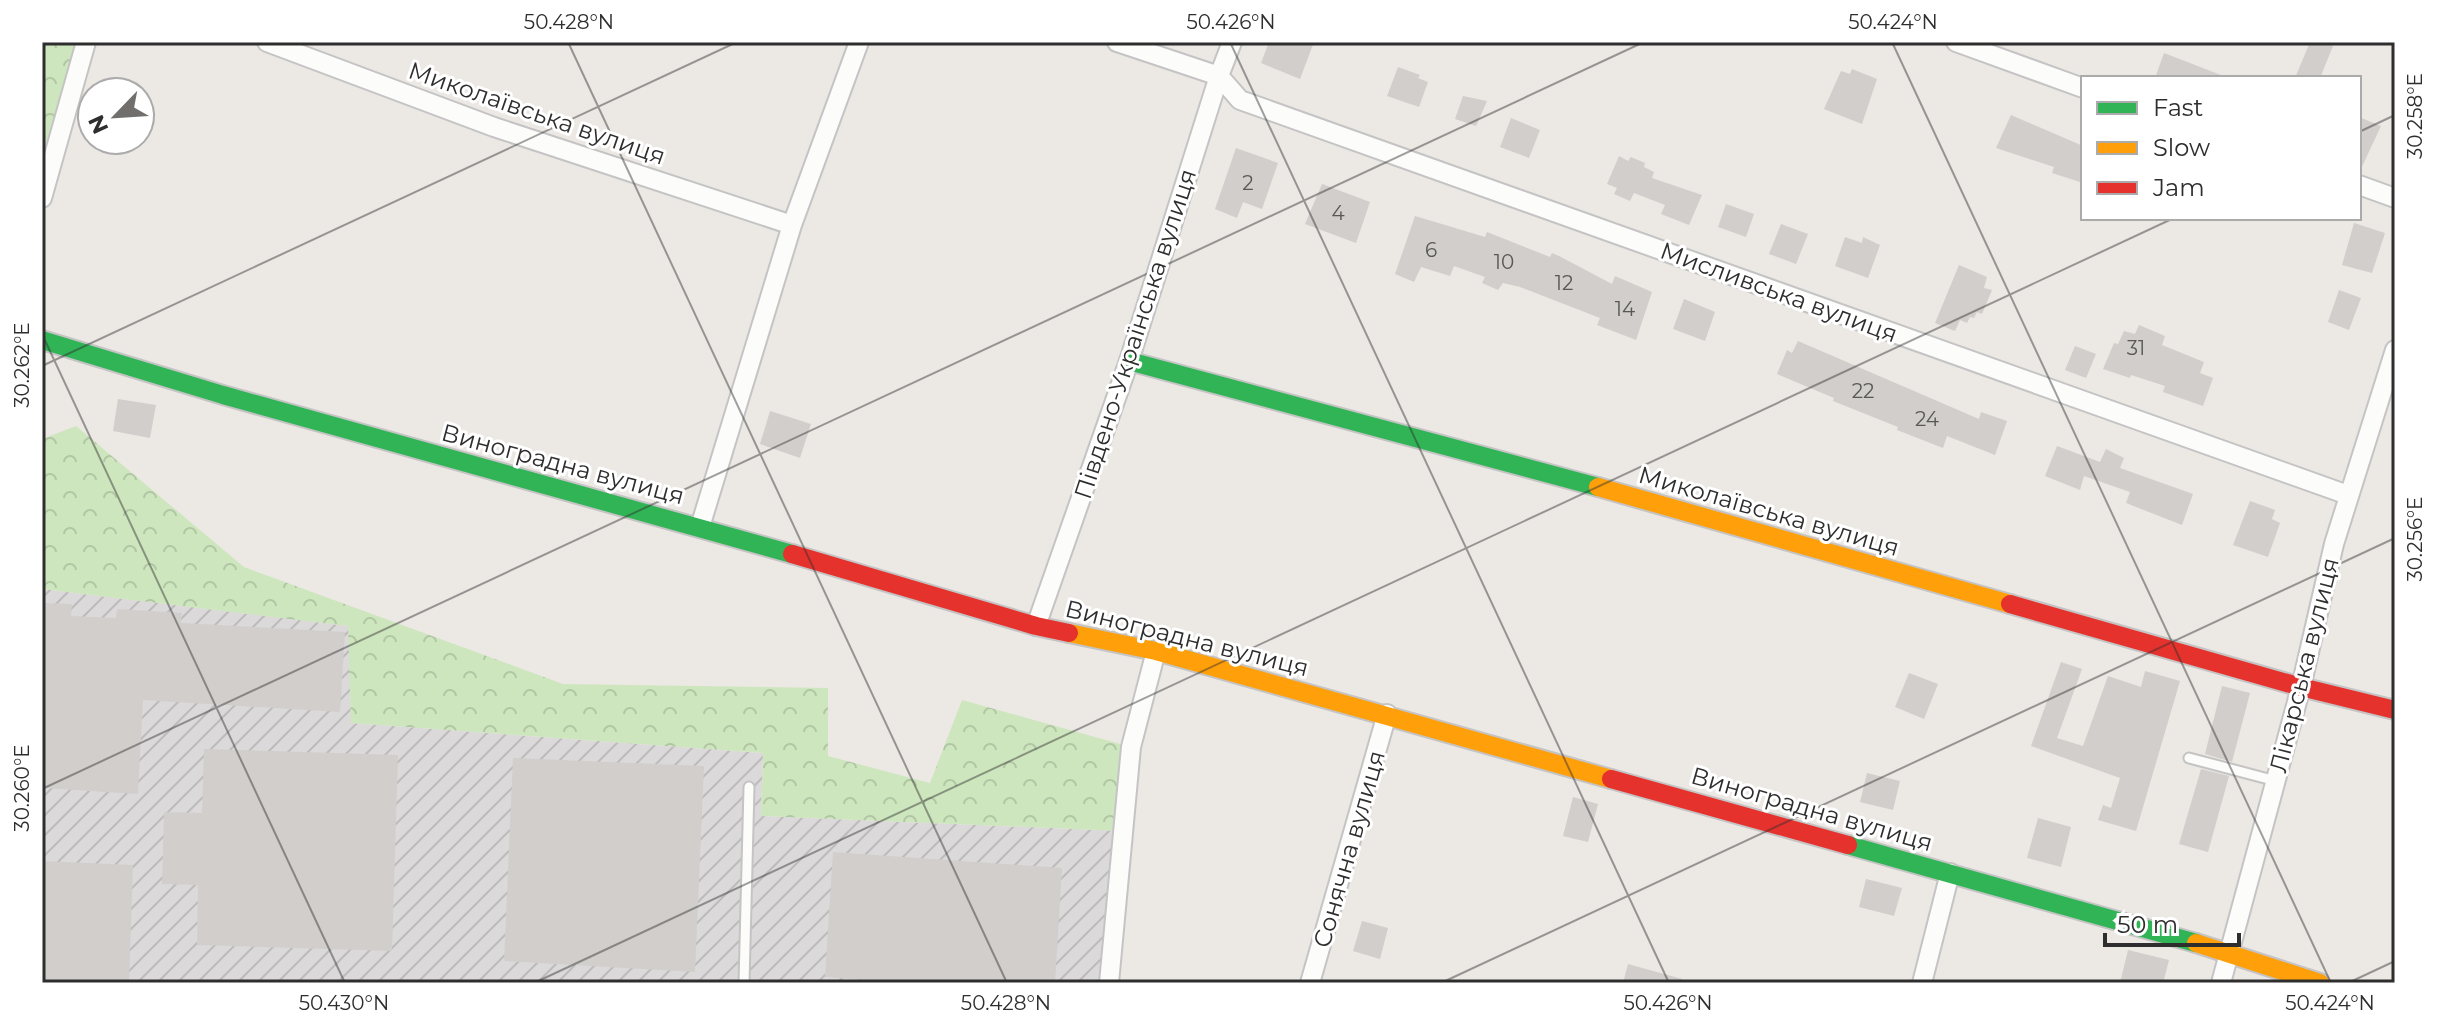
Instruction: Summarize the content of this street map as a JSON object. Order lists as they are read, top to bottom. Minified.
{"streets":{"street":["Миколаївська вулиця","Мисливська вулиця","Південо-Українська вулиця","Виноградна вулиця","Лікарська вулиця","Сонячна вулиця"]},"crossings":[["Миколаївська вулиця","Південо-Українська вулиця"],["Миколаївська вулиця","Лікарська вулиця"],["Мисливська вулиця","Південо-Українська вулиця"],["Мисливська вулиця","Лікарська вулиця"],["Південо-Українська вулиця","Виноградна вулиця"],["Виноградна вулиця","Лікарська вулиця"],["Виноградна вулиця","Сонячна вулиця"]],"house_numbers":["2","4","6","10","12","14","31","22","24"],"legend":["Fast","Slow","Jam"],"scale_bar":"50 m","north":"bottom left","coordinates":["50.428°N","50.426°N","50.424°N","30.258°E","30.262°E","30.256°E","30.260°E","50.430°N"]}
